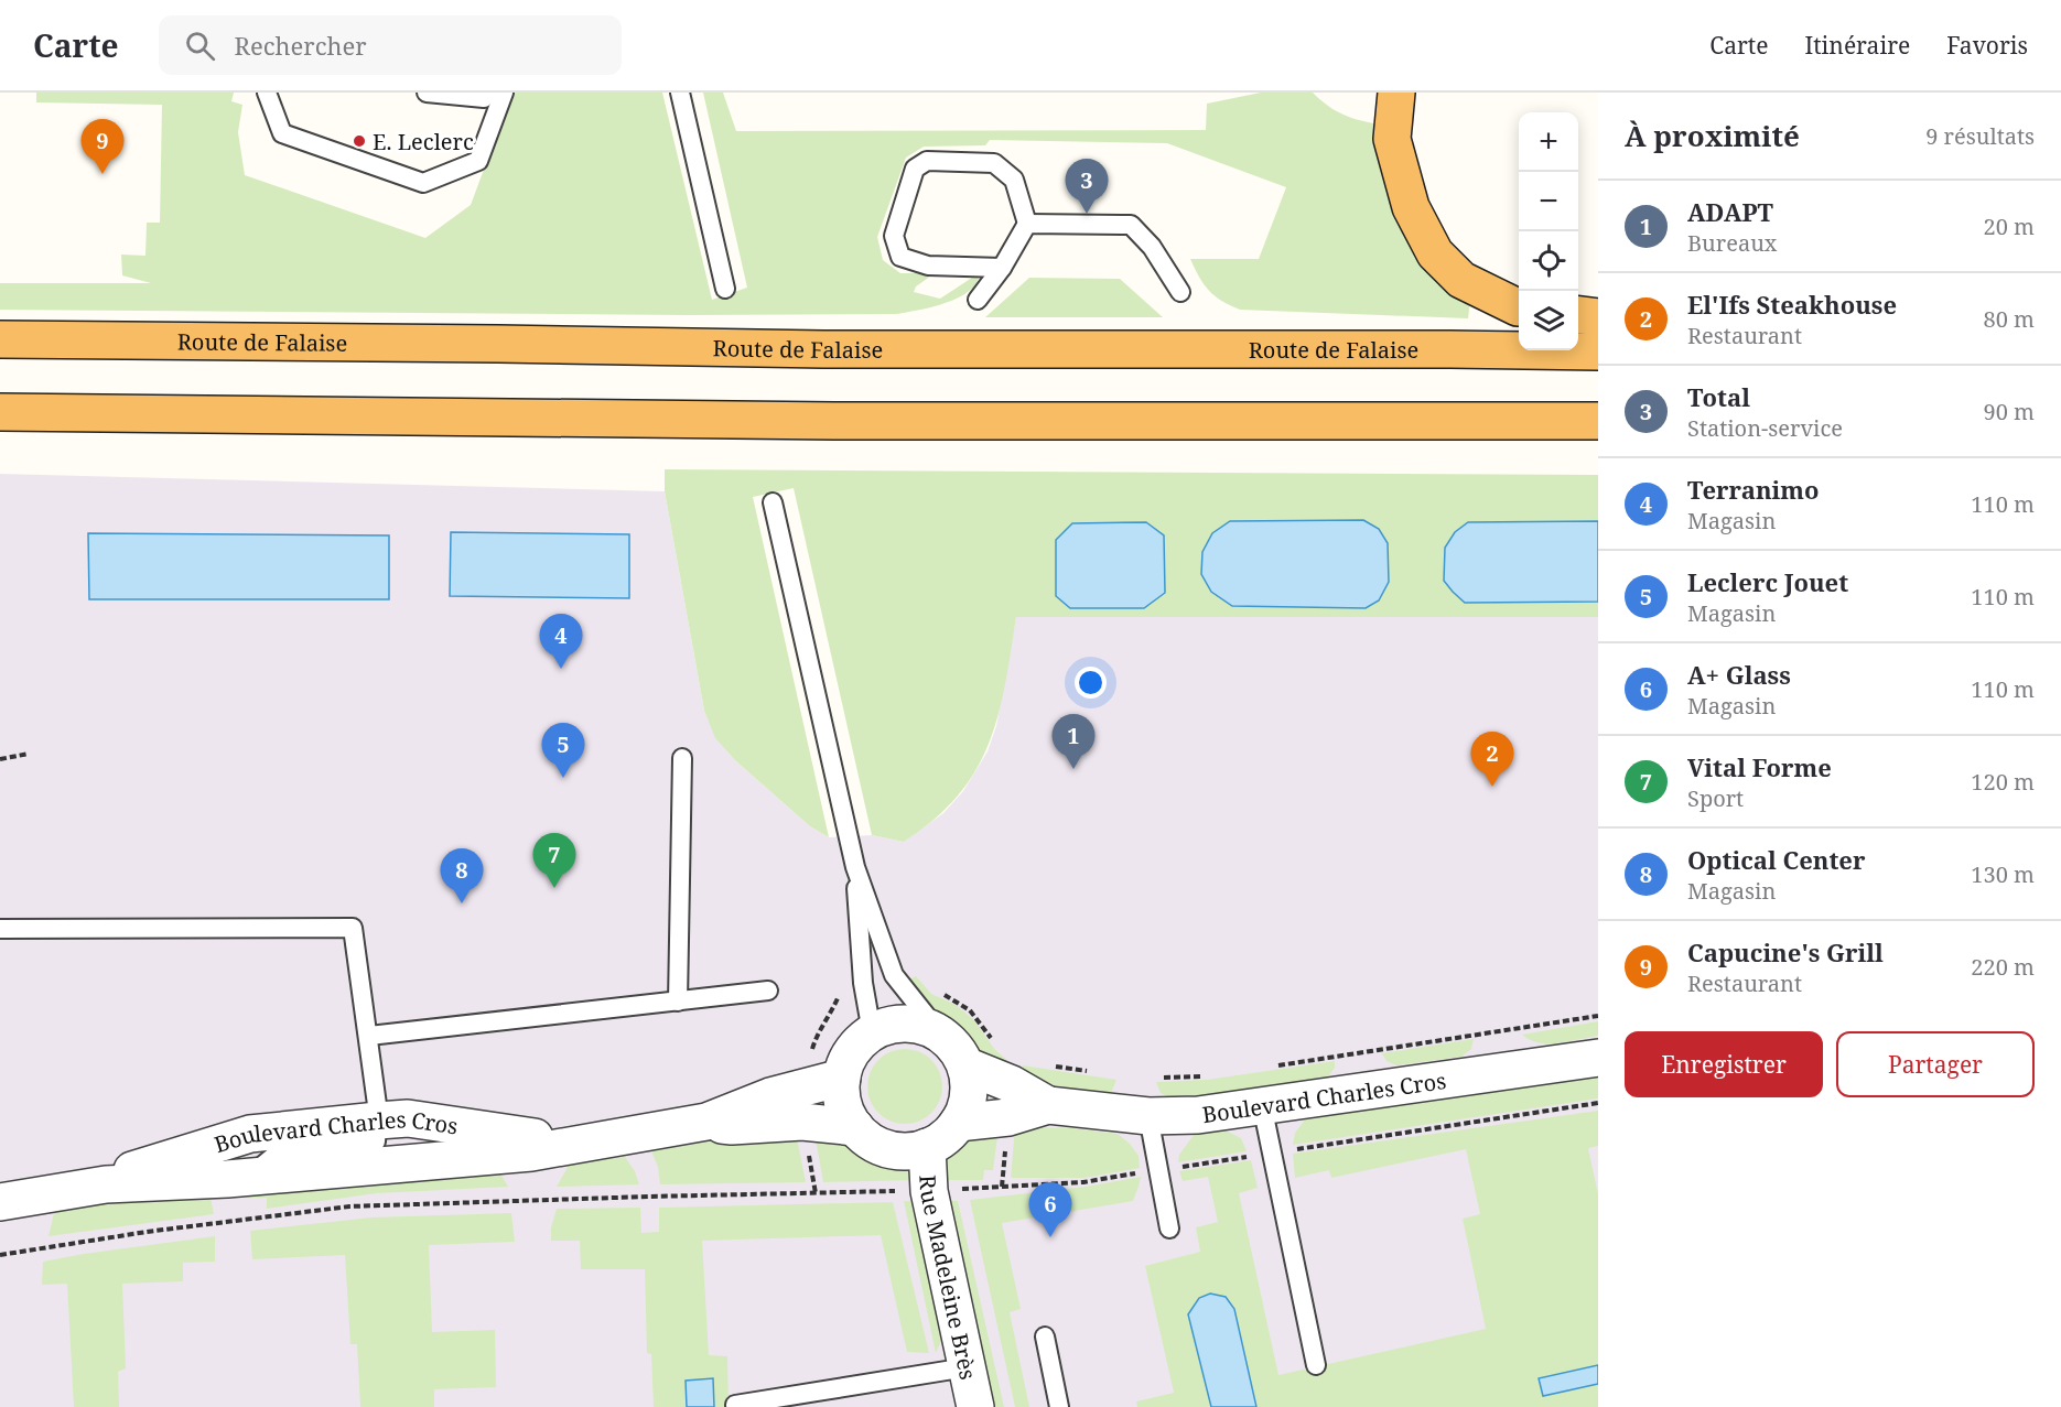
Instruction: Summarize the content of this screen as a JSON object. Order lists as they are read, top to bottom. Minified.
{"streets":{"highway":["Route de Falaise"],"street":["Boulevard Charles Cros","Rue Madeleine Brès"]},"crossings":[["Boulevard Charles Cros","Rue Madeleine Brès"]],"places":["E. Leclerc"],"page":{"header":"Carte","search":"Rechercher","nav":["Carte","Itinéraire","Favoris"],"heading":["À proximité","9 résultats"],"map_buttons":["+","−"],"pins":["9","3","4","1","5","2","7","8","6"],"list":[{"mark":"1","name":"ADAPT","note":"Bureaux","value":"20 m"},{"mark":"2","name":"El'Ifs Steakhouse","note":"Restaurant","value":"80 m"},{"mark":"3","name":"Total","note":"Station-service","value":"90 m"},{"mark":"4","name":"Terranimo","note":"Magasin","value":"110 m"},{"mark":"5","name":"Leclerc Jouet","note":"Magasin","value":"110 m"},{"mark":"6","name":"A+ Glass","note":"Magasin","value":"110 m"},{"mark":"7","name":"Vital Forme","note":"Sport","value":"120 m"},{"mark":"8","name":"Optical Center","note":"Magasin","value":"130 m"},{"mark":"9","name":"Capucine's Grill","note":"Restaurant","value":"220 m"}],"buttons":["Enregistrer","Partager"]}}
